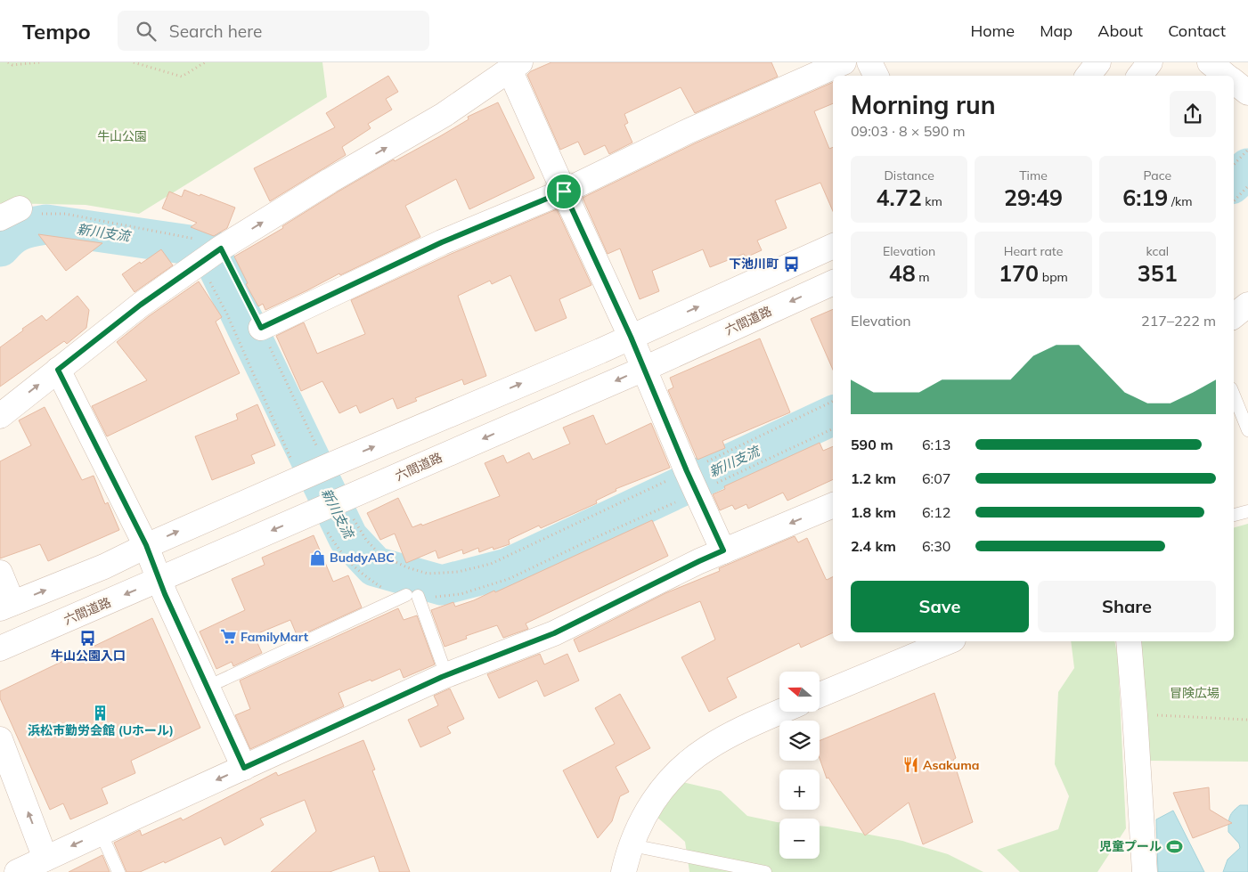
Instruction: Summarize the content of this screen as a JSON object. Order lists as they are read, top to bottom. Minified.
{"streets":{"street":["六間道路"]},"water":["新川支流"],"parks":["牛山公園","冒険広場"],"places":{"bus stop":["下池川町","牛山公園入口"],"shop":["BuddyABC"],"supermarket":["FamilyMart"],"building":["浜松市勤労会館 (Uホール)"],"restaurant":["Asakuma"],"sports":["児童プール"]},"north":"left","page":{"header":"Tempo","search":"Search here","nav":["Home","Map","About","Contact"],"heading":["Morning run","09:03 · 8 × 590 m"],"stats":[["Distance","4.72 km"],["Time","29:49"],["Pace","6:19 /km"],["Elevation","48 m"],["Heart rate","170 bpm"],["kcal","351"]],"chart":["Elevation","217–222 m"],"list":[{"name":"590 m","note":"6:13"},{"name":"1.2 km","note":"6:07"},{"name":"1.8 km","note":"6:12"},{"name":"2.4 km","note":"6:30"}],"buttons":["Save","Share"],"map_buttons":["+","−"]}}
